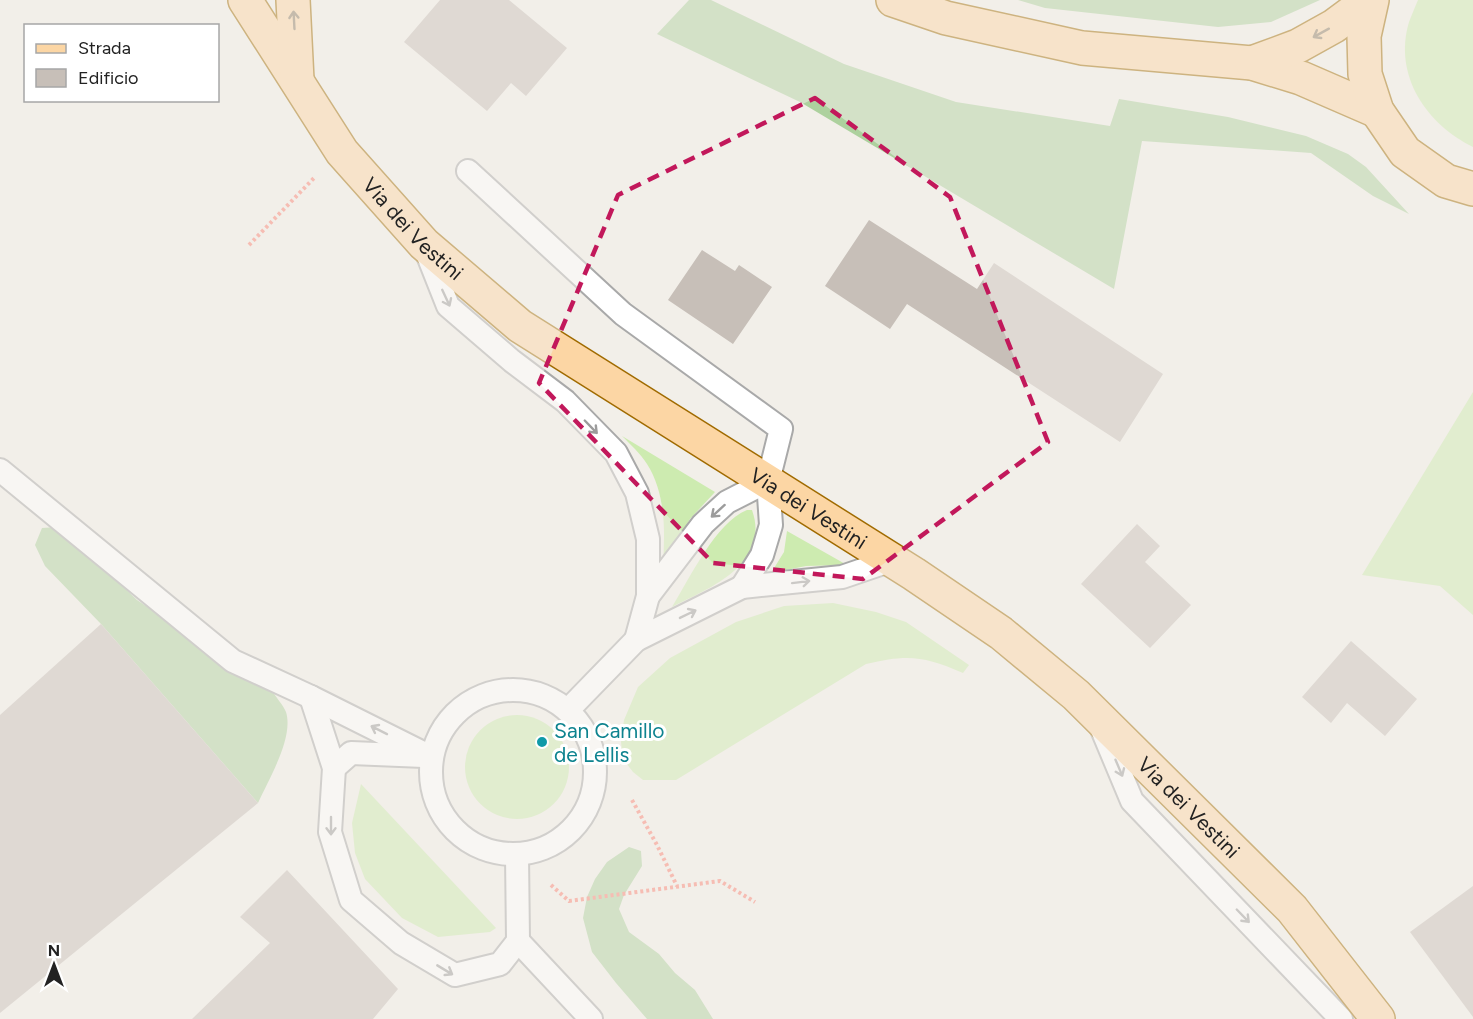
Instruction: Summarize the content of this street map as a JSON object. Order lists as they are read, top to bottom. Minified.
{"streets":{"main road":["Via dei Vestini"]},"places":["San Camillo de Lellis"],"legend":["Strada","Edificio"],"north":"top"}
